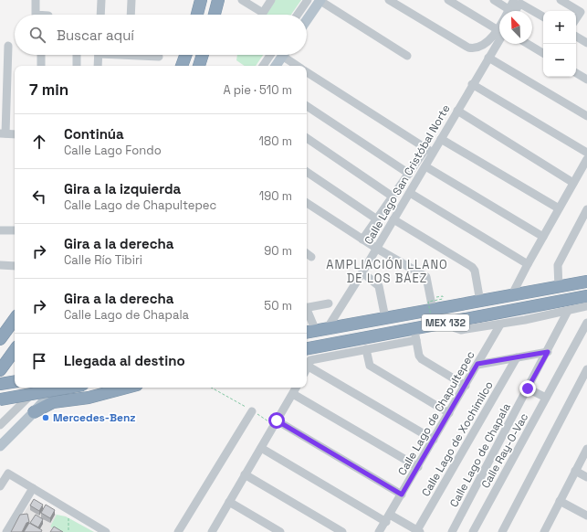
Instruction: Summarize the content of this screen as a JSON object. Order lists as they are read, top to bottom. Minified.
{"streets":{"highway":["MEX 132"],"street":["Calle Lago San Cristóbal Norte","Calle Lago de Chapultepec","Calle Lago de Xochimilco","Calle Ray-O-Vac","Calle Lago de Chapala"]},"crossings":[["Calle Lago San Cristóbal Norte","MEX 132"]],"districts":["AMPLIACIÓN LLANO DE LOS BÁEZ"],"places":["Mercedes-Benz"],"north":"top left","page":{"map_buttons":["+","−"],"search":"Buscar aquí","heading":["7 min","A pie · 510 m"],"list":[["Continúa","Calle Lago Fondo","180 m"],["Gira a la izquierda","Calle Lago de Chapultepec","190 m"],["Gira a la derecha","Calle Río Tibiri","90 m"],["Gira a la derecha","Calle Lago de Chapala","50 m"],"Llegada al destino"]}}
